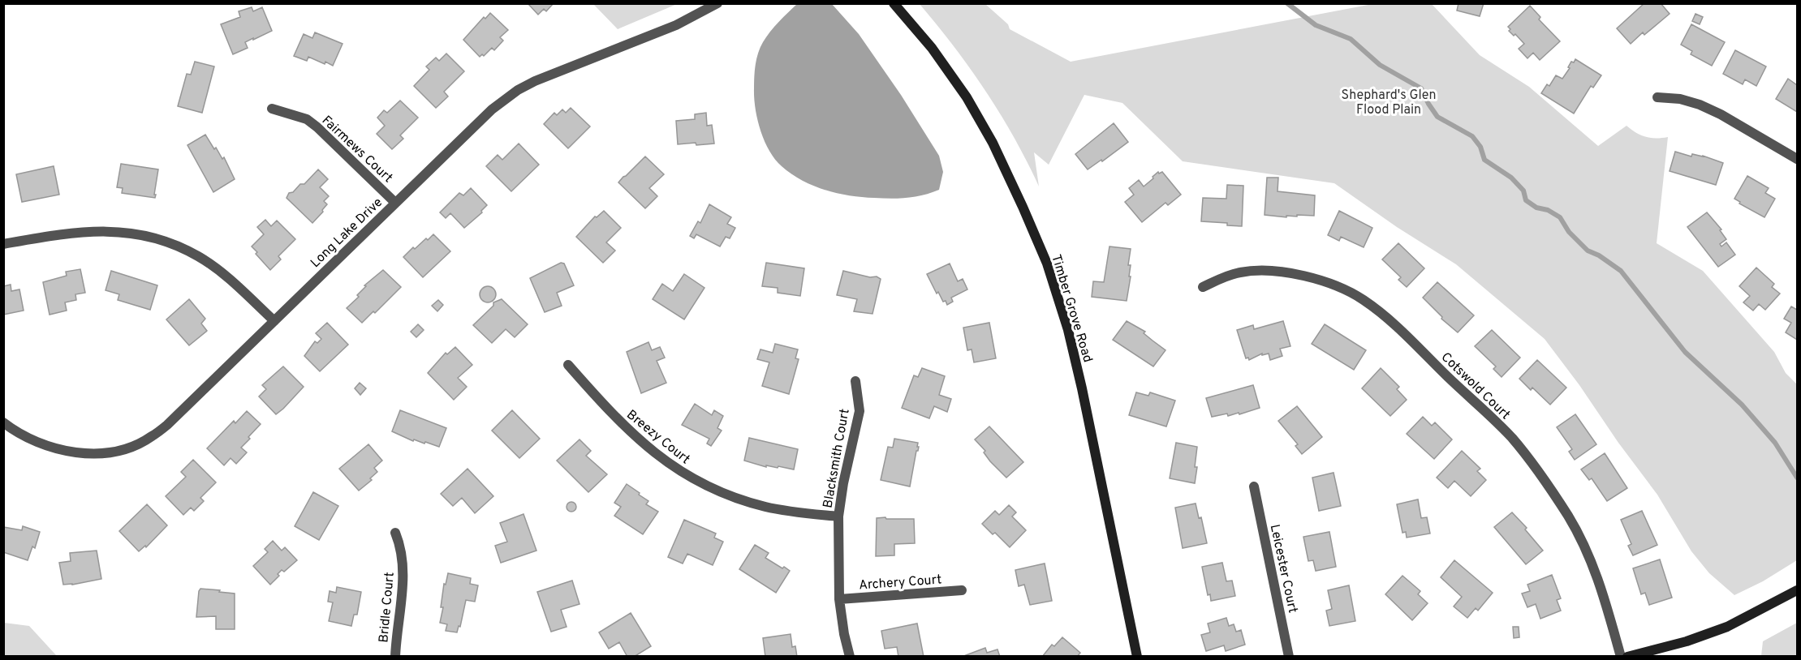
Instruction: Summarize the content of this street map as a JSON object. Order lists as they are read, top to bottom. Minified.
{"streets":{"street":["Fairmews Court","Long Lake Drive","Timber Grove Road","Cotswold Court","Breezy Court","Blacksmith Court","Leicester Court","Archery Court","Bridle Court"]},"crossings":[["Fairmews Court","Long Lake Drive"],["Breezy Court","Blacksmith Court"],["Blacksmith Court","Archery Court"]],"parks":["Shephard's Glen Flood Plain"]}
